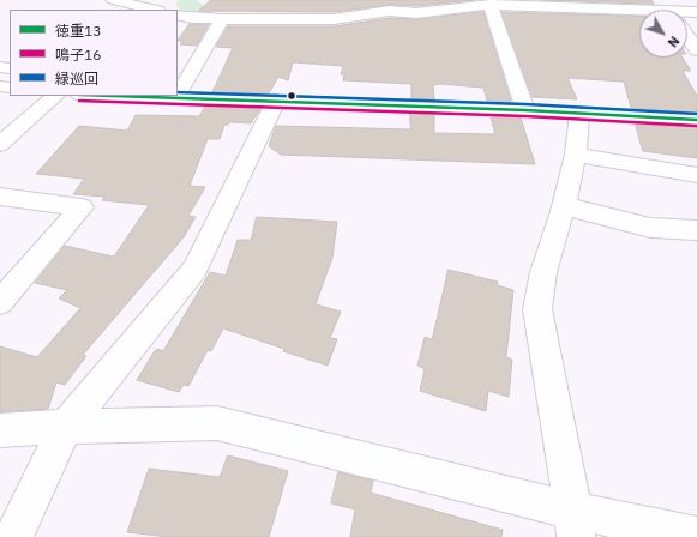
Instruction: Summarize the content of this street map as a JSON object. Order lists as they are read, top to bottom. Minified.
{"lines":["transit line 緑巡回","transit line 徳重13","transit line 鳴子16"],"legend":["徳重13","鳴子16","緑巡回"],"north":"bottom right"}
